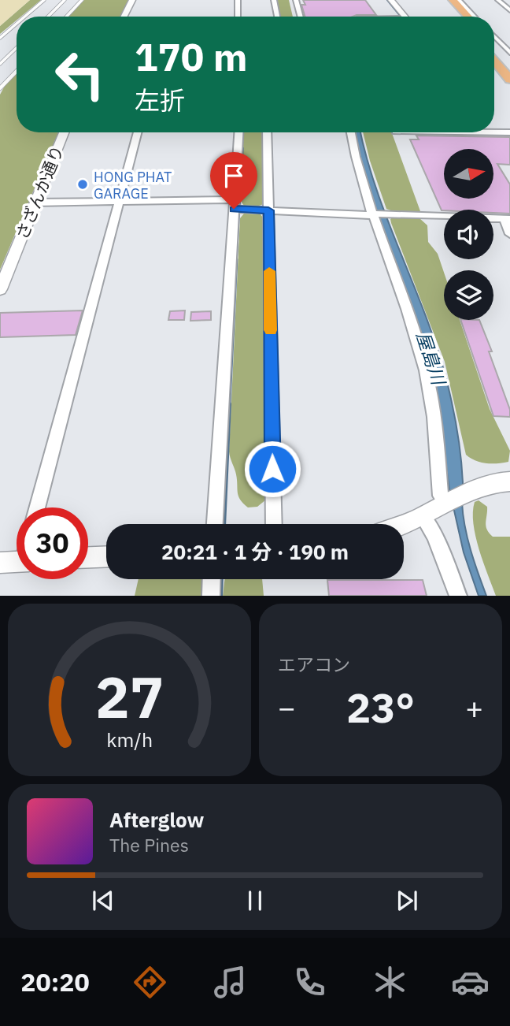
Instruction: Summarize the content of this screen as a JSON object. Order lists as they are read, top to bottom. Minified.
{"streets":{"street":["さざんか通り"]},"water":["屋島川"],"places":["HONG PHAT GARAGE"],"north":"right","page":{"turn":["170 m","左折"],"limit":"30","trip":"20:21 · 1 分 · 190 m","tile":"エアコン","heat":["−","23°","+"],"song":["Afterglow","The Pines"],"tabs":"20:20","gauge":["27","km/h"]}}
